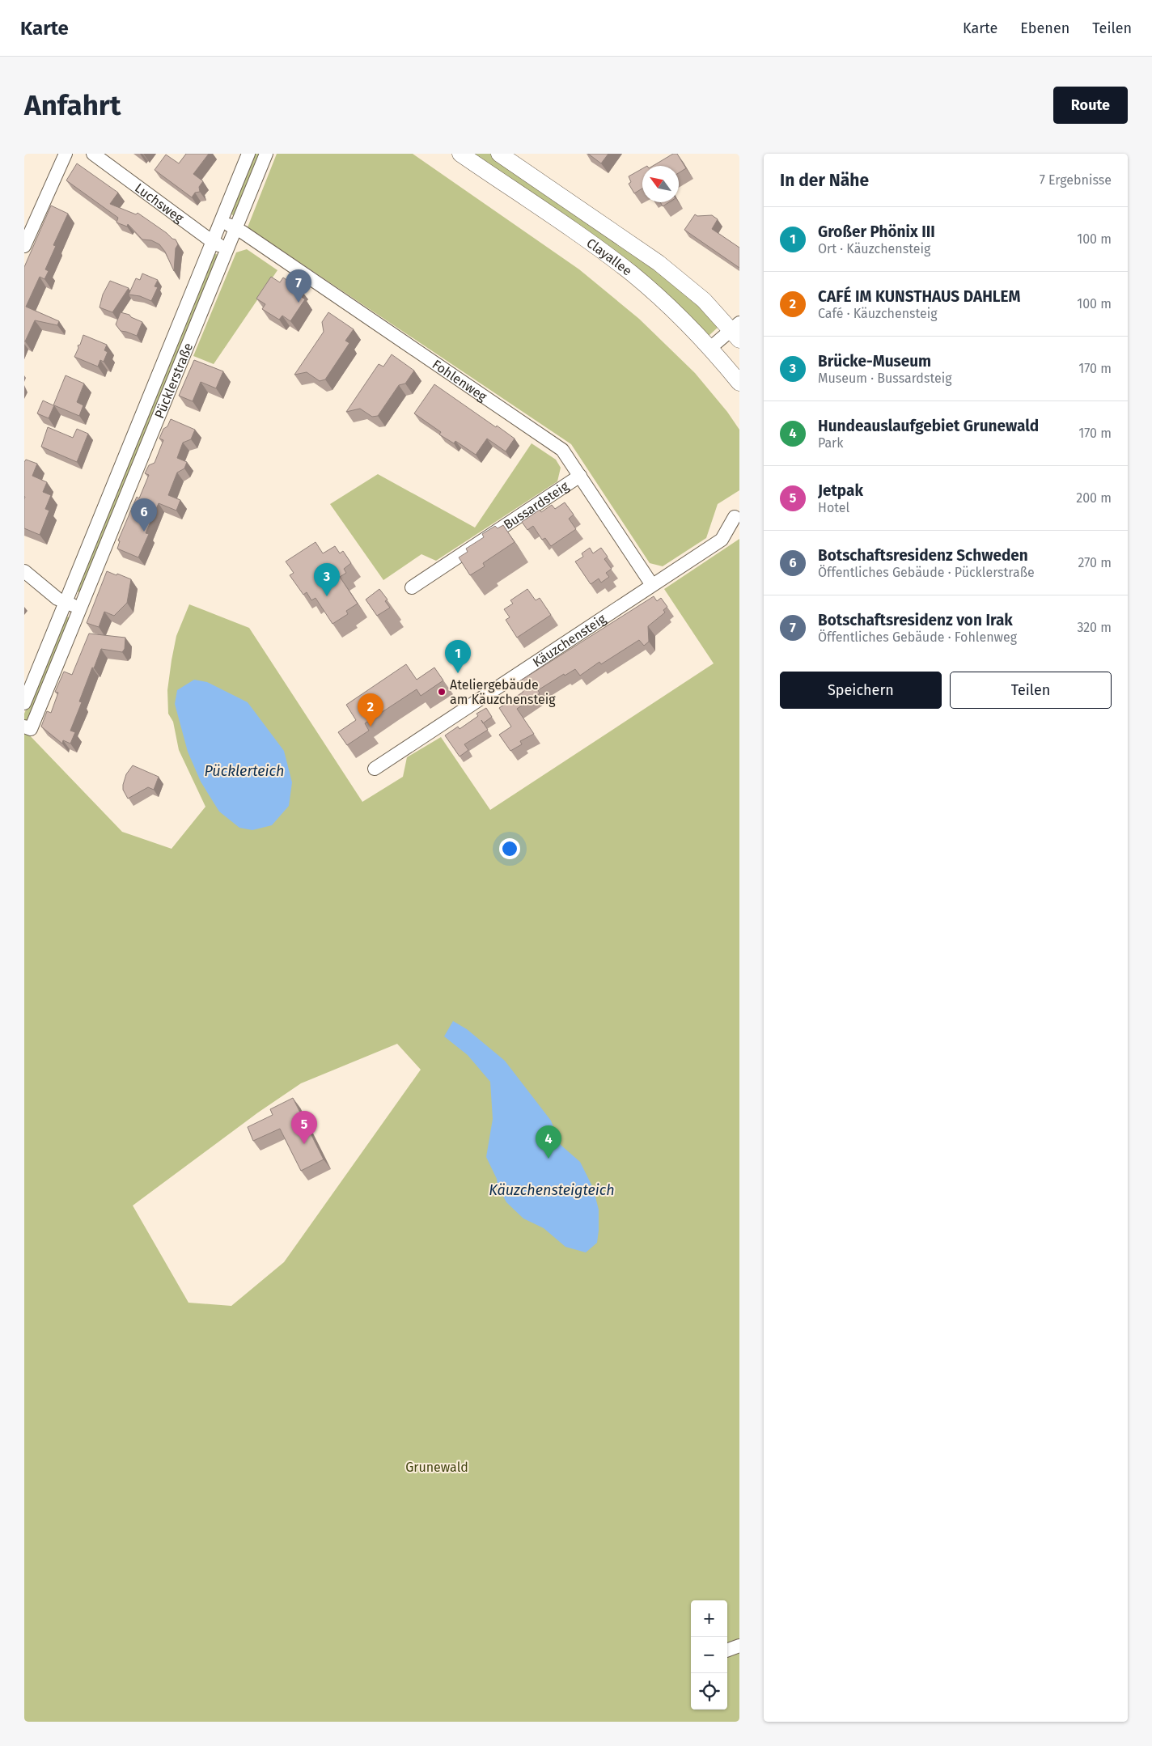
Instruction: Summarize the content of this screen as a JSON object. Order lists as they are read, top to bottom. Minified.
{"streets":{"main road":["Clayallee"],"street":["Luchsweg","Fohlenweg","Pücklerstraße","Bussardsteig","Käuzchensteig"]},"crossings":[["Luchsweg","Pücklerstraße"],["Fohlenweg","Pücklerstraße"],["Fohlenweg","Bussardsteig"],["Fohlenweg","Käuzchensteig"]],"water":["Pücklerteich","Käuzchensteigteich"],"parks":["Grunewald"],"places":["Ateliergebäude am Käuzchensteig"],"north":"top left","page":{"header":"Karte","nav":["Karte","Ebenen","Teilen"],"buttons":["Route",["Speichern","Teilen"]],"title":"Anfahrt","heading":["In der Nähe","7 Ergebnisse"],"list":[{"mark":"1","name":"Großer Phönix III","note":"Ort · Käuzchensteig","value":"100 m"},{"mark":"2","name":"CAFÉ IM KUNSTHAUS DAHLEM","note":"Café · Käuzchensteig","value":"100 m"},{"mark":"3","name":"Brücke-Museum","note":"Museum · Bussardsteig","value":"170 m"},{"mark":"4","name":"Hundeauslaufgebiet Grunewald","note":"Park","value":"170 m"},{"mark":"5","name":"Jetpak","note":"Hotel","value":"200 m"},{"mark":"6","name":"Botschaftsresidenz Schweden","note":"Öffentliches Gebäude · Pücklerstraße","value":"270 m"},{"mark":"7","name":"Botschaftsresidenz von Irak","note":"Öffentliches Gebäude · Fohlenweg","value":"320 m"}],"pins":["7","6","3","1","2","5","4"],"map_buttons":["+","−"]}}
